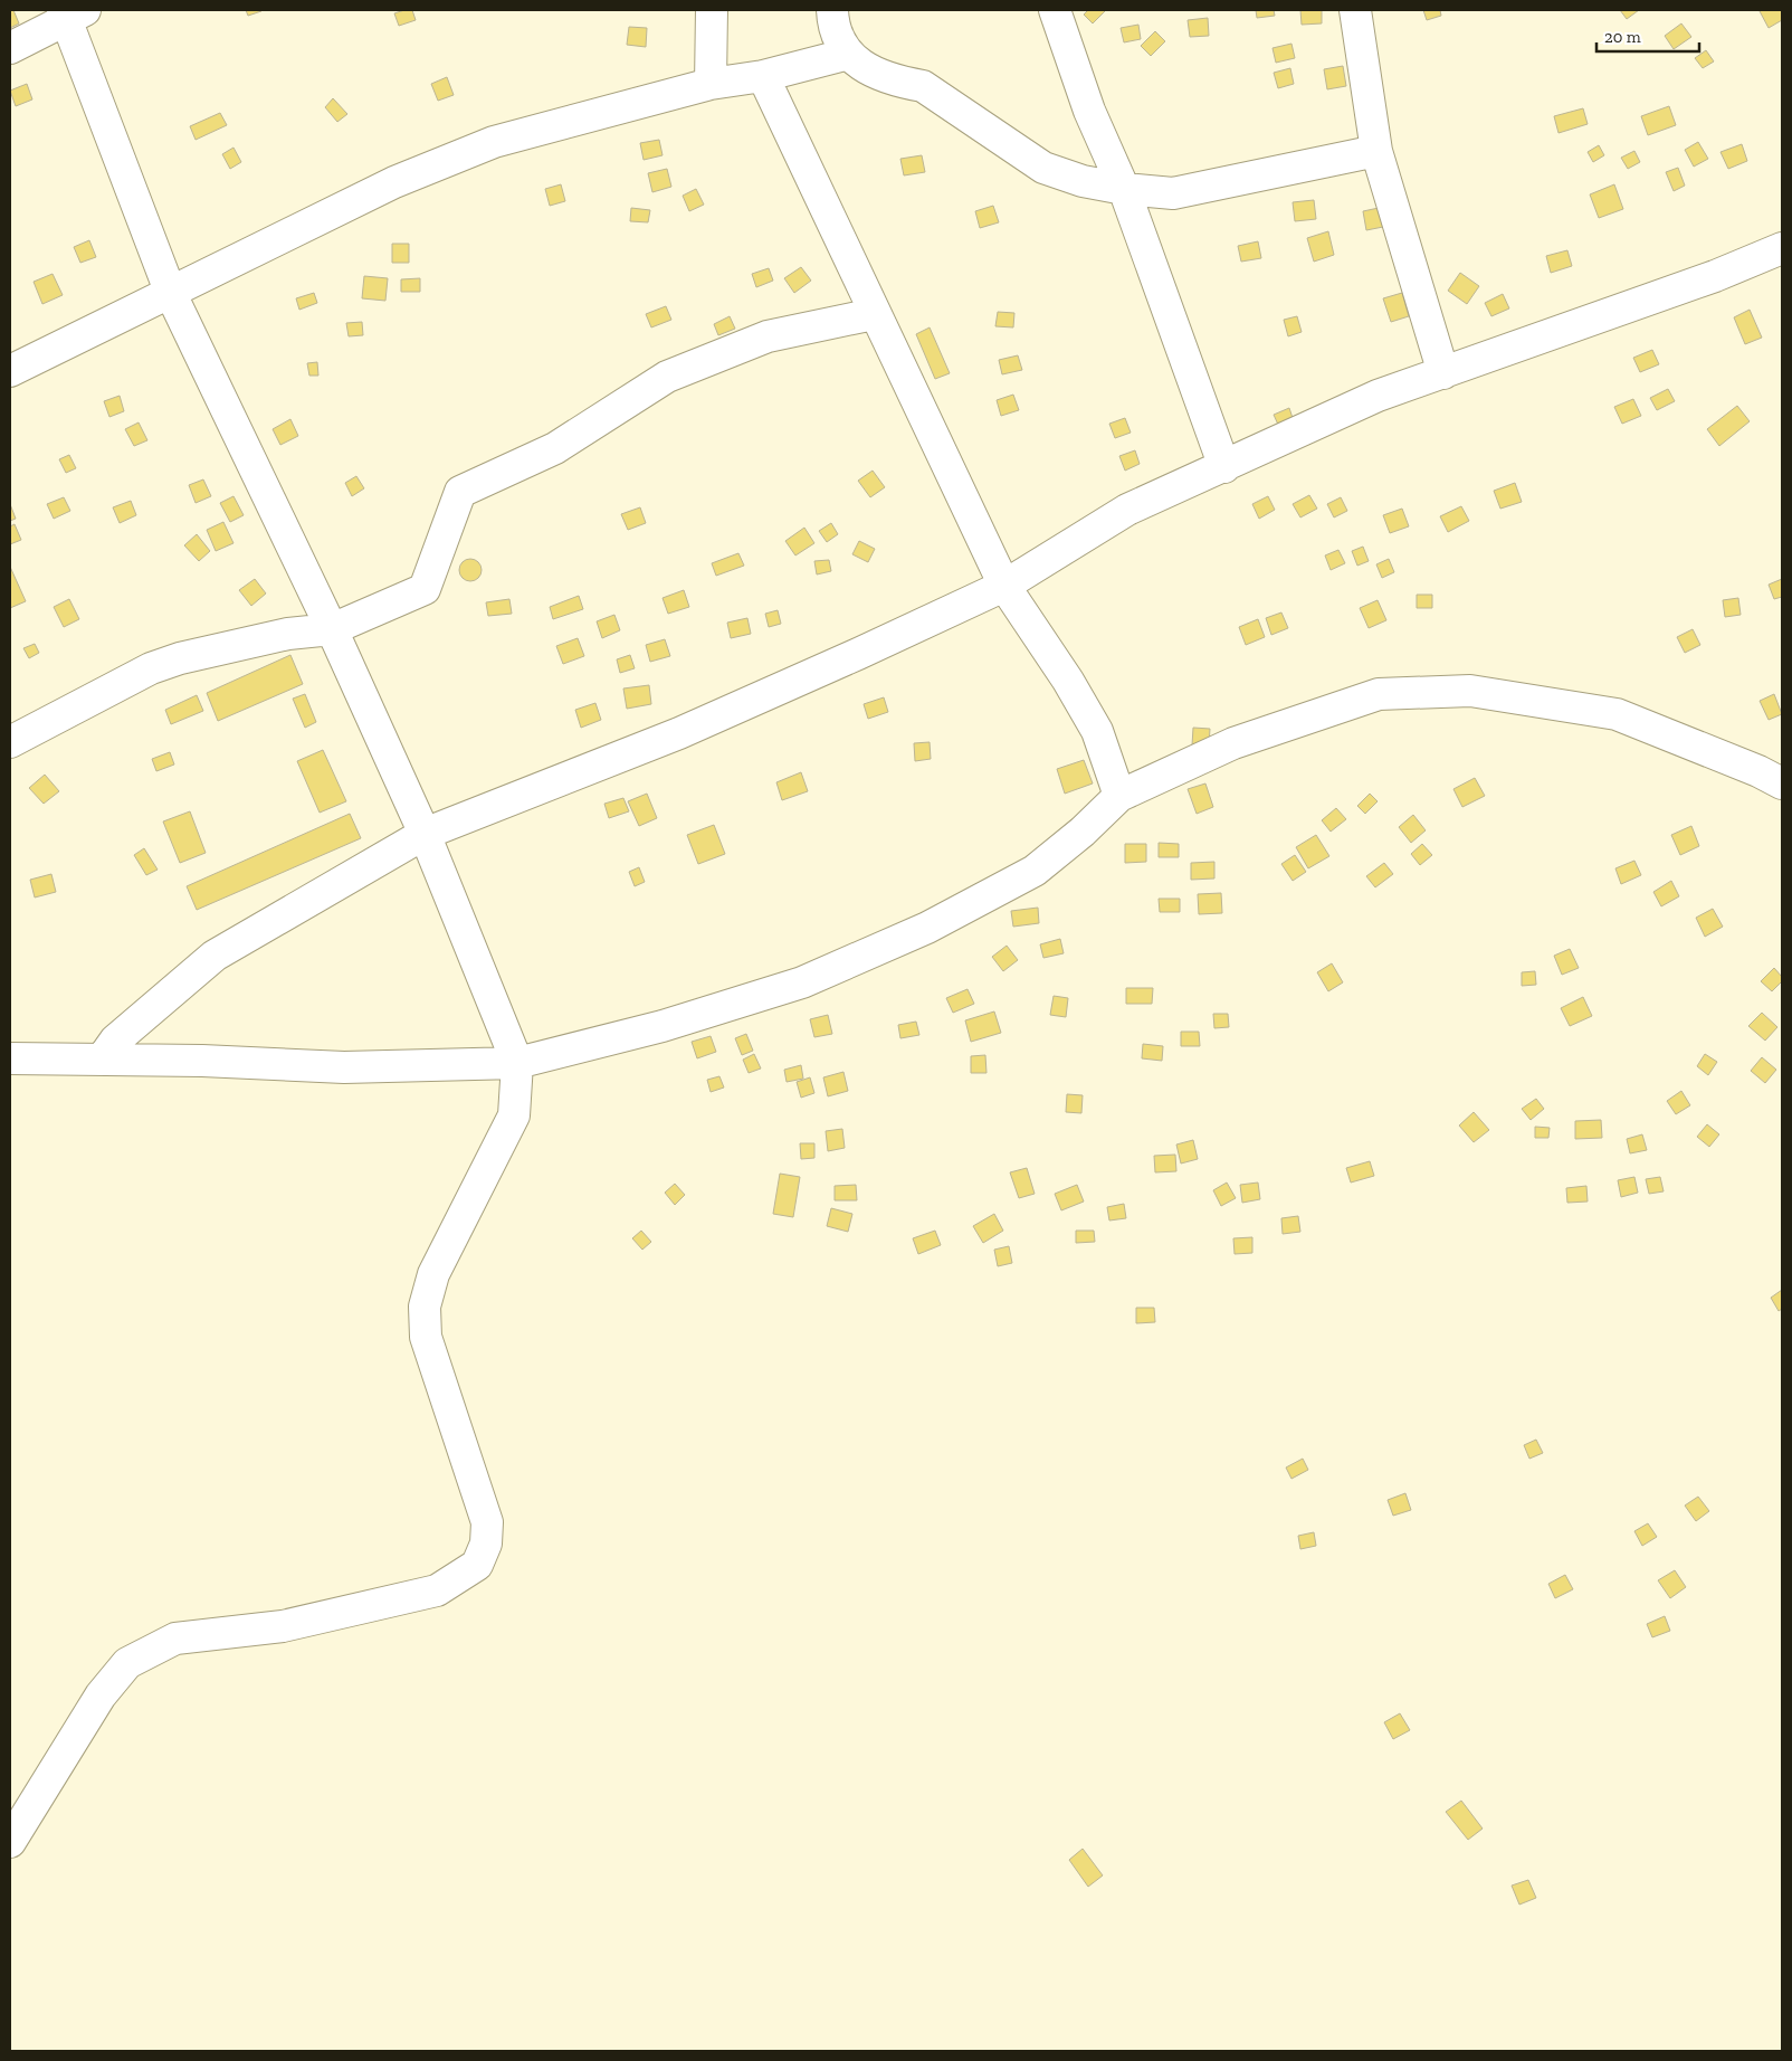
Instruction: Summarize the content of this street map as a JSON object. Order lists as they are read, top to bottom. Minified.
{"scale_bar":"20 m"}
